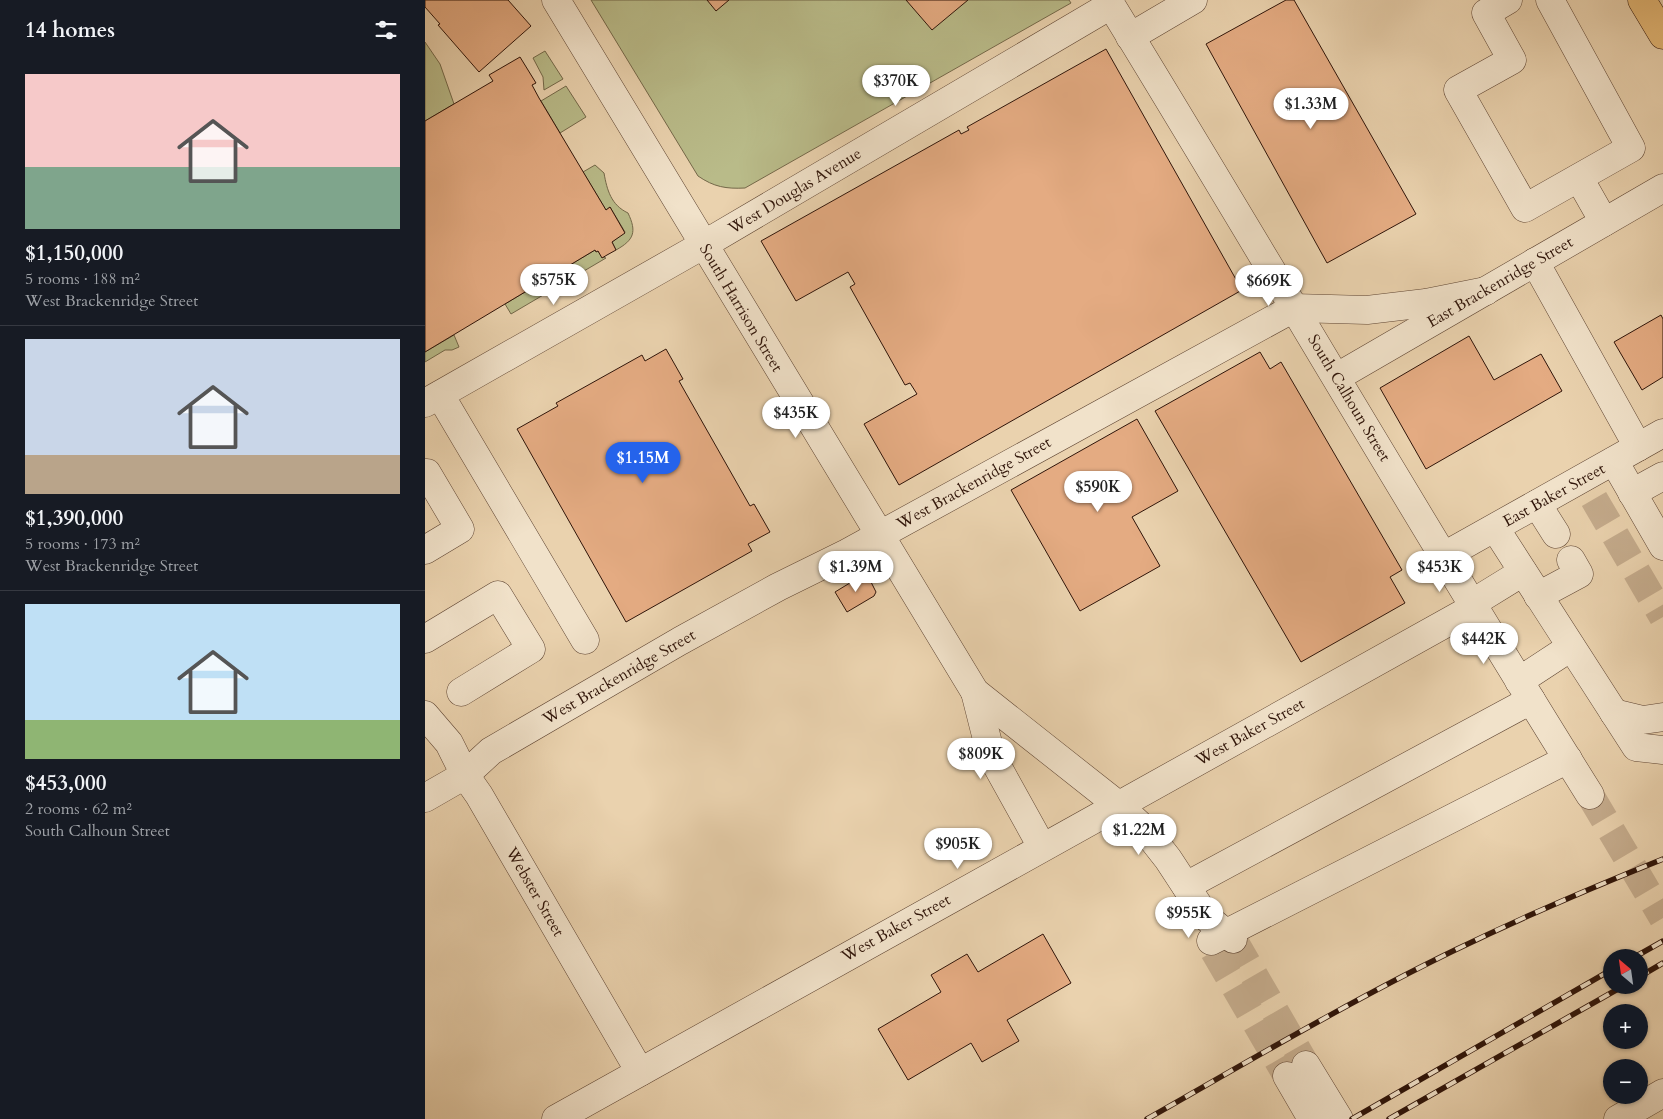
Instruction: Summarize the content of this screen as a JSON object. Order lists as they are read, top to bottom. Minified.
{"streets":{"street":["West Douglas Avenue","East Brackenridge Street","South Harrison Street","South Calhoun Street","West Brackenridge Street","East Baker Street","West Baker Street","Webster Street"]},"crossings":[["West Douglas Avenue","South Harrison Street"],["West Douglas Avenue","South Calhoun Street"],["East Brackenridge Street","South Calhoun Street"],["South Harrison Street","South Calhoun Street"],["South Harrison Street","West Brackenridge Street"],["South Harrison Street","West Baker Street"],["South Calhoun Street","West Brackenridge Street"],["South Calhoun Street","East Baker Street"],["South Calhoun Street","West Baker Street"],["West Brackenridge Street","Webster Street"],["West Baker Street","Webster Street"]],"north":"top left","page":{"heading":"14 homes","list":[{"name":"$1,150,000","note":"5 rooms · 188 m² · West Brackenridge Street"},{"name":"$1,390,000","note":"5 rooms · 173 m² · West Brackenridge Street"},{"name":"$453,000","note":"2 rooms · 62 m² · South Calhoun Street"}],"price":["$370K","$1.33M","$575K","$669K","$435K","$1.15M","$590K","$1.39M","$453K","$442K","$809K","$1.22M","$905K","$955K"],"map_buttons":["+","−"]}}
